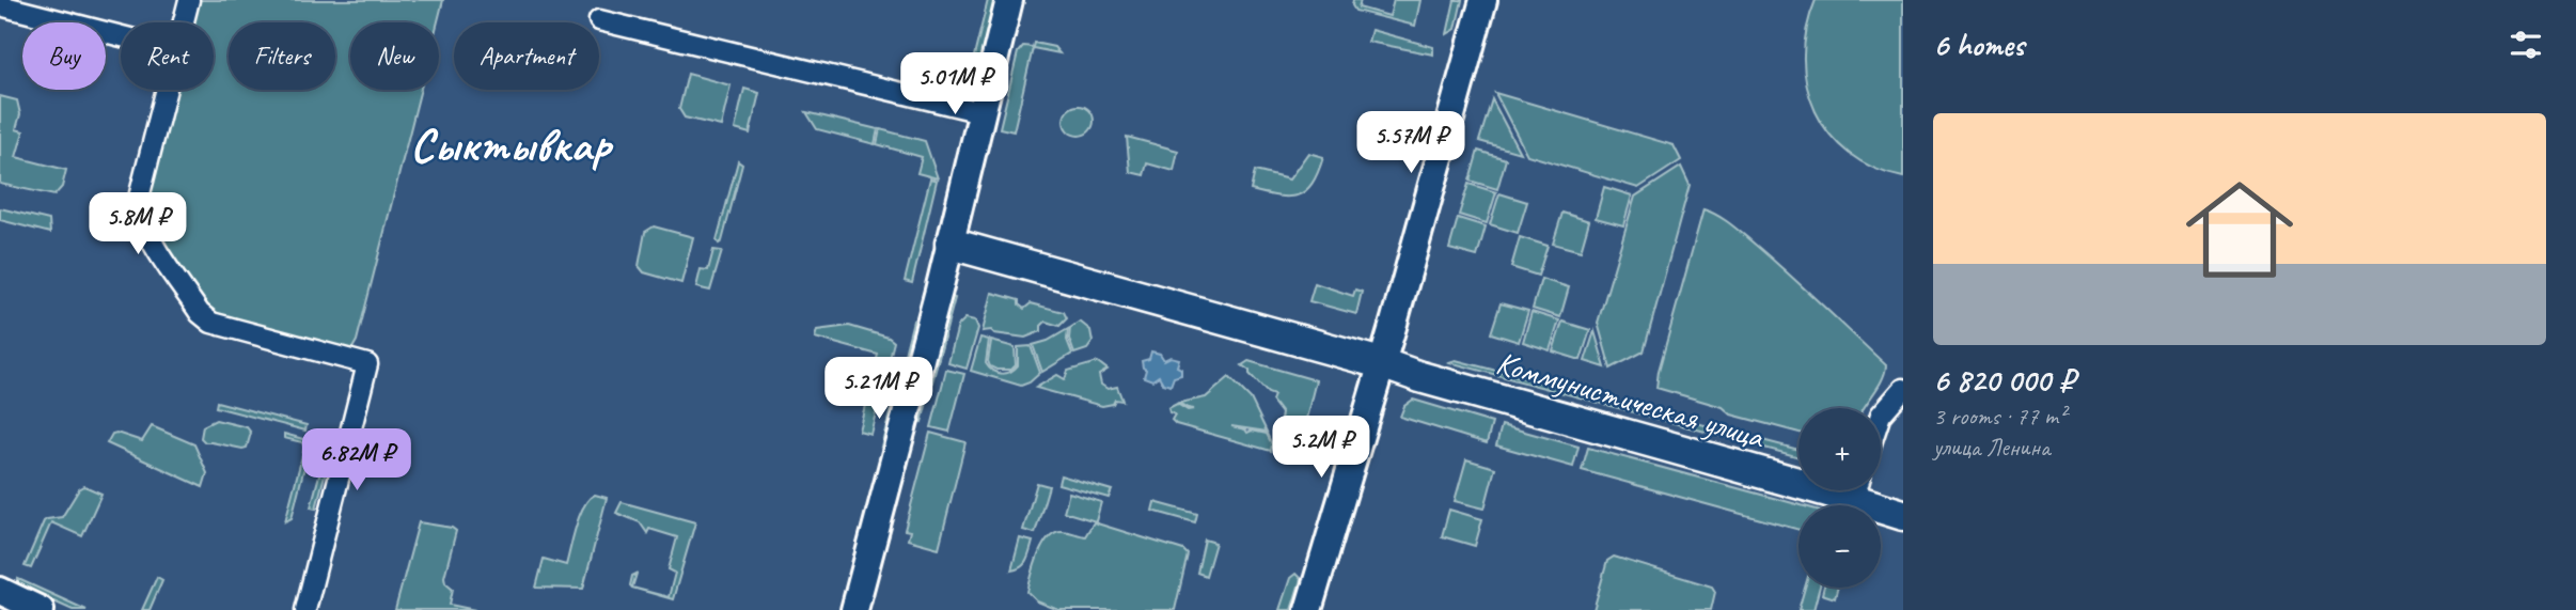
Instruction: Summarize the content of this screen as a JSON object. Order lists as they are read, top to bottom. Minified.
{"streets":{"main road":["Коммунистическая улица"]},"districts":["Сыктывкар"],"page":{"heading":"6 homes","chip":["Buy","Rent","Filters","New","Apartment"],"price":["5.01M ₽","5.57M ₽","5.8M ₽","5.21M ₽","5.2M ₽","6.82M ₽"],"list":[{"name":"6 820 000 ₽","note":"3 rooms · 77 m² · улица Ленина"}],"map_buttons":["+","−"]}}
